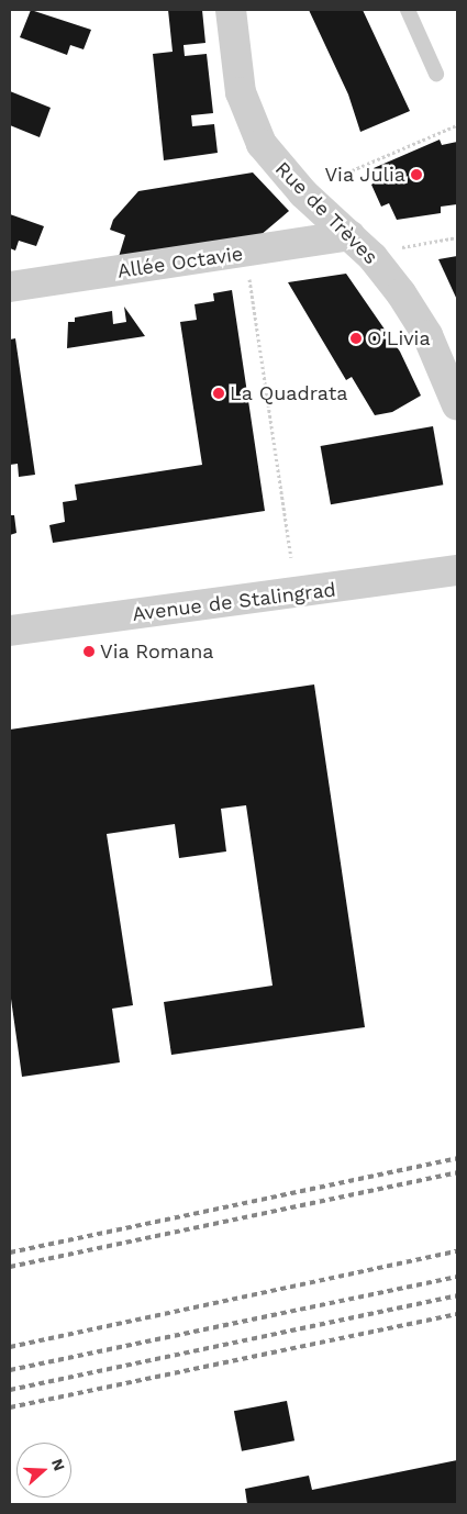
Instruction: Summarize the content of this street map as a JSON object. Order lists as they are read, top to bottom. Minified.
{"streets":{"street":["Rue de Trèves","Allée Octavie","Avenue de Stalingrad"]},"crossings":[["Rue de Trèves","Allée Octavie"]],"places":["Via Julia","O'Livia","La Quadrata","Via Romana"],"north":"right"}
